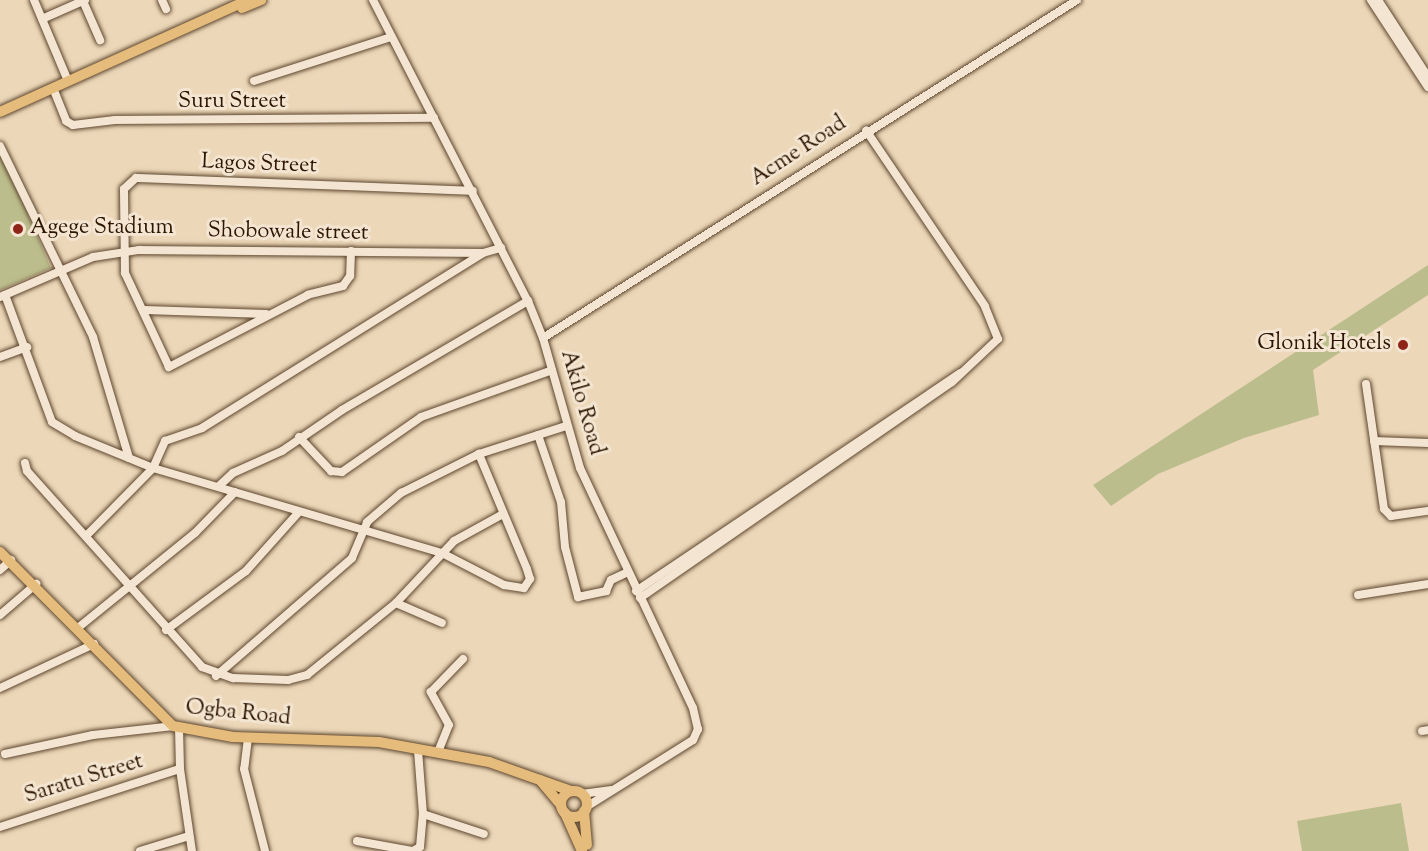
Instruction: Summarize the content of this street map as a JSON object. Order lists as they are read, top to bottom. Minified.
{"streets":{"main road":["Ogba Road"],"street":["Suru Street","Acme Road","Lagos Street","Shobowale street","Akilo Road","Saratu Street"]},"crossings":[["Suru Street","Akilo Road"],["Acme Road","Akilo Road"],["Lagos Street","Shobowale street"],["Lagos Street","Akilo Road"],["Akilo Road","Ogba Road"]],"places":["Agege Stadium","Glonik Hotels"]}
